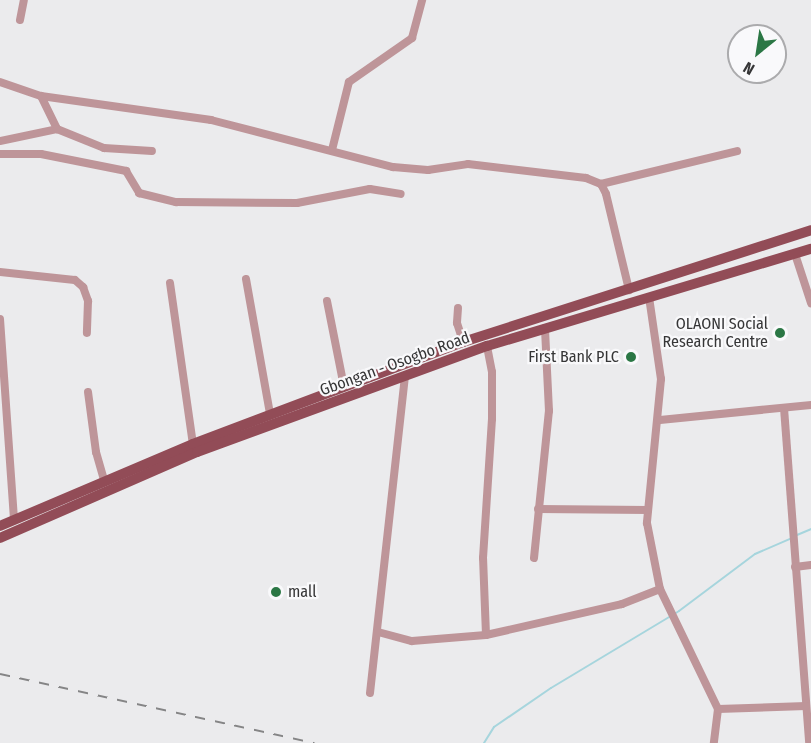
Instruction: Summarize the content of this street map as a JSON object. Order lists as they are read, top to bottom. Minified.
{"streets":{"main road":["Gbongan - Osogbo Road"]},"places":["OLAONI Social Research Centre","First Bank PLC","mall"],"north":"bottom left"}
